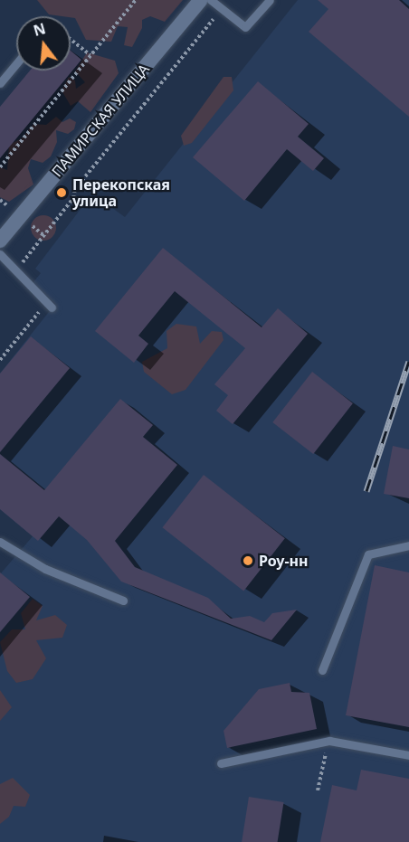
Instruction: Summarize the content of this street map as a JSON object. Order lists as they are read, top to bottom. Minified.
{"streets":{"street":["ПАМИРСКАЯ УЛИЦА"]},"places":["Перекопская улица","Роу-нн"],"north":"top"}
